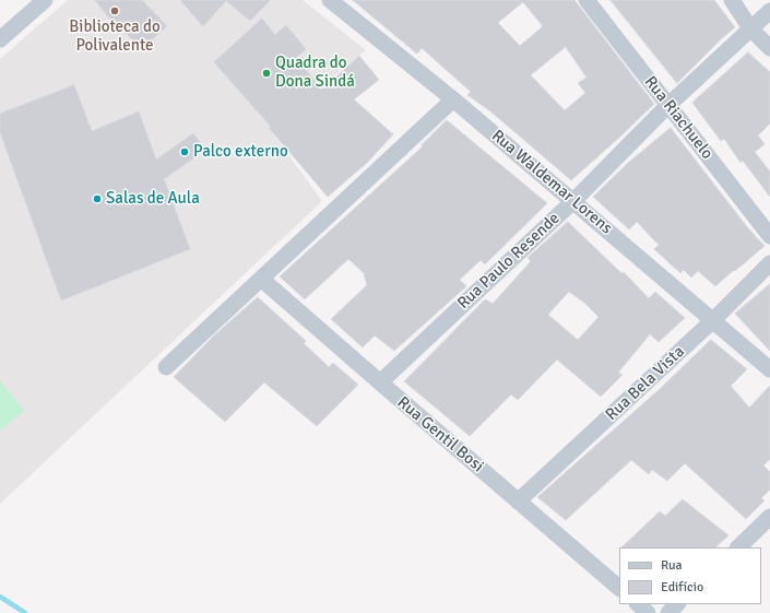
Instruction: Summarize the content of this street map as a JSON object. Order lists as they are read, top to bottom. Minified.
{"streets":{"street":["Rua Riachuelo","Rua Waldemar Lorens","Rua Paulo Resende","Rua Bela Vista","Rua Gentil Bosi"]},"crossings":[["Rua Riachuelo","Rua Paulo Resende"],["Rua Waldemar Lorens","Rua Paulo Resende"],["Rua Waldemar Lorens","Rua Bela Vista"],["Rua Paulo Resende","Rua Gentil Bosi"],["Rua Bela Vista","Rua Gentil Bosi"]],"places":["Biblioteca do Polivalente","Quadra do Dona Sindá","Palco externo","Salas de Aula"],"legend":["Rua","Edifício"]}
